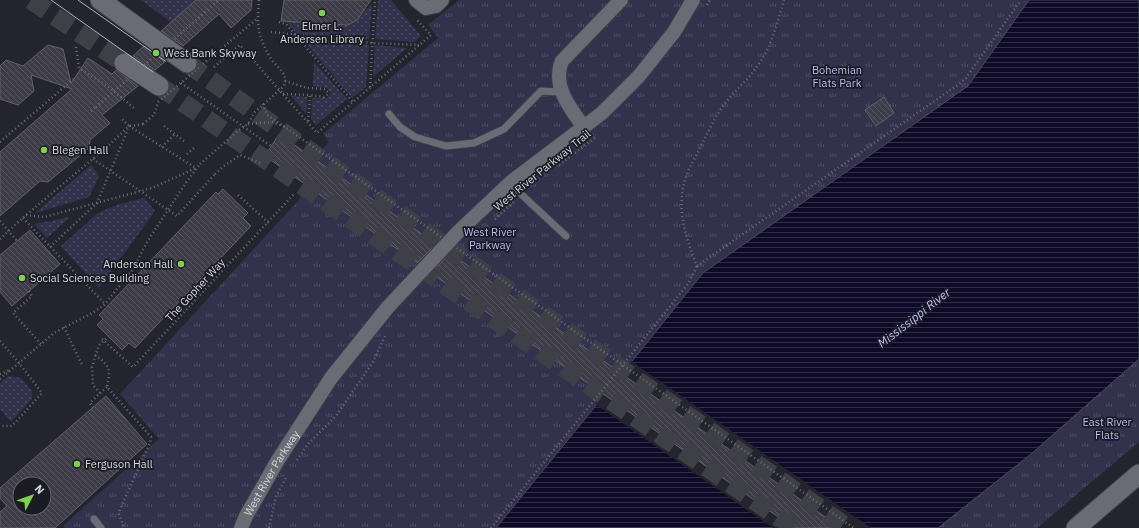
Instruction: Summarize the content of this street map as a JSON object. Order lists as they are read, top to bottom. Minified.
{"streets":{"street":["West River Parkway"],"path":["West River Parkway Trail","The Gopher Way"]},"water":["Mississippi River"],"parks":["Bohemian Flats Park","West River Parkway","East River Flats"],"places":["Elmer L. Andersen Library","West Bank Skyway","Blegen Hall","Anderson Hall","Social Sciences Building","Ferguson Hall"],"north":"top right"}
